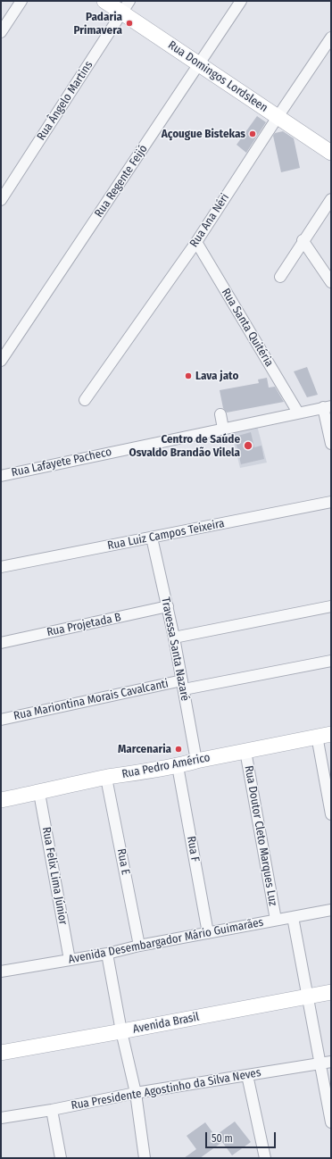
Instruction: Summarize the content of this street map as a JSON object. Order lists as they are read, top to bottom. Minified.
{"streets":{"street":["Rua Domingos Lordsleen","Rua Ângelo Martins","Rua Regente Feijó","Rua Ana Néri","Rua Santa Quitéria","Rua Lafayete Pacheco","Rua Luiz Campos Teixeira","Rua Projetada B","Travessa Santa Nazaré","Rua Mariontina Morais Cavalcanti","Rua Pedro Américo","Rua Doutor Cleto Marques Luz","Rua F","Rua E","Rua Felix Lima Júnior","Avenida Desembargador Mário Guimarães","Avenida Brasil","Rua Presidente Agostinho da Silva Neves"]},"crossings":[["Rua Domingos Lordsleen","Rua Ângelo Martins"],["Rua Domingos Lordsleen","Rua Regente Feijó"],["Rua Domingos Lordsleen","Rua Ana Néri"],["Rua Ana Néri","Rua Santa Quitéria"],["Rua Santa Quitéria","Rua Lafayete Pacheco"],["Rua Luiz Campos Teixeira","Travessa Santa Nazaré"],["Rua Projetada B","Travessa Santa Nazaré"],["Travessa Santa Nazaré","Rua Mariontina Morais Cavalcanti"],["Travessa Santa Nazaré","Rua Pedro Américo"],["Rua Pedro Américo","Rua Doutor Cleto Marques Luz"],["Rua Pedro Américo","Rua F"],["Rua Pedro Américo","Rua E"],["Rua Pedro Américo","Rua Felix Lima Júnior"],["Rua Doutor Cleto Marques Luz","Avenida Desembargador Mário Guimarães"],["Rua F","Avenida Desembargador Mário Guimarães"],["Rua E","Avenida Desembargador Mário Guimarães"],["Rua Felix Lima Júnior","Avenida Desembargador Mário Guimarães"]],"places":["Padaria Primavera","Açougue Bistekas","Lava jato","Centro de Saúde Osvaldo Brandão Vilela","Marcenaria"],"scale_bar":"50 m"}
